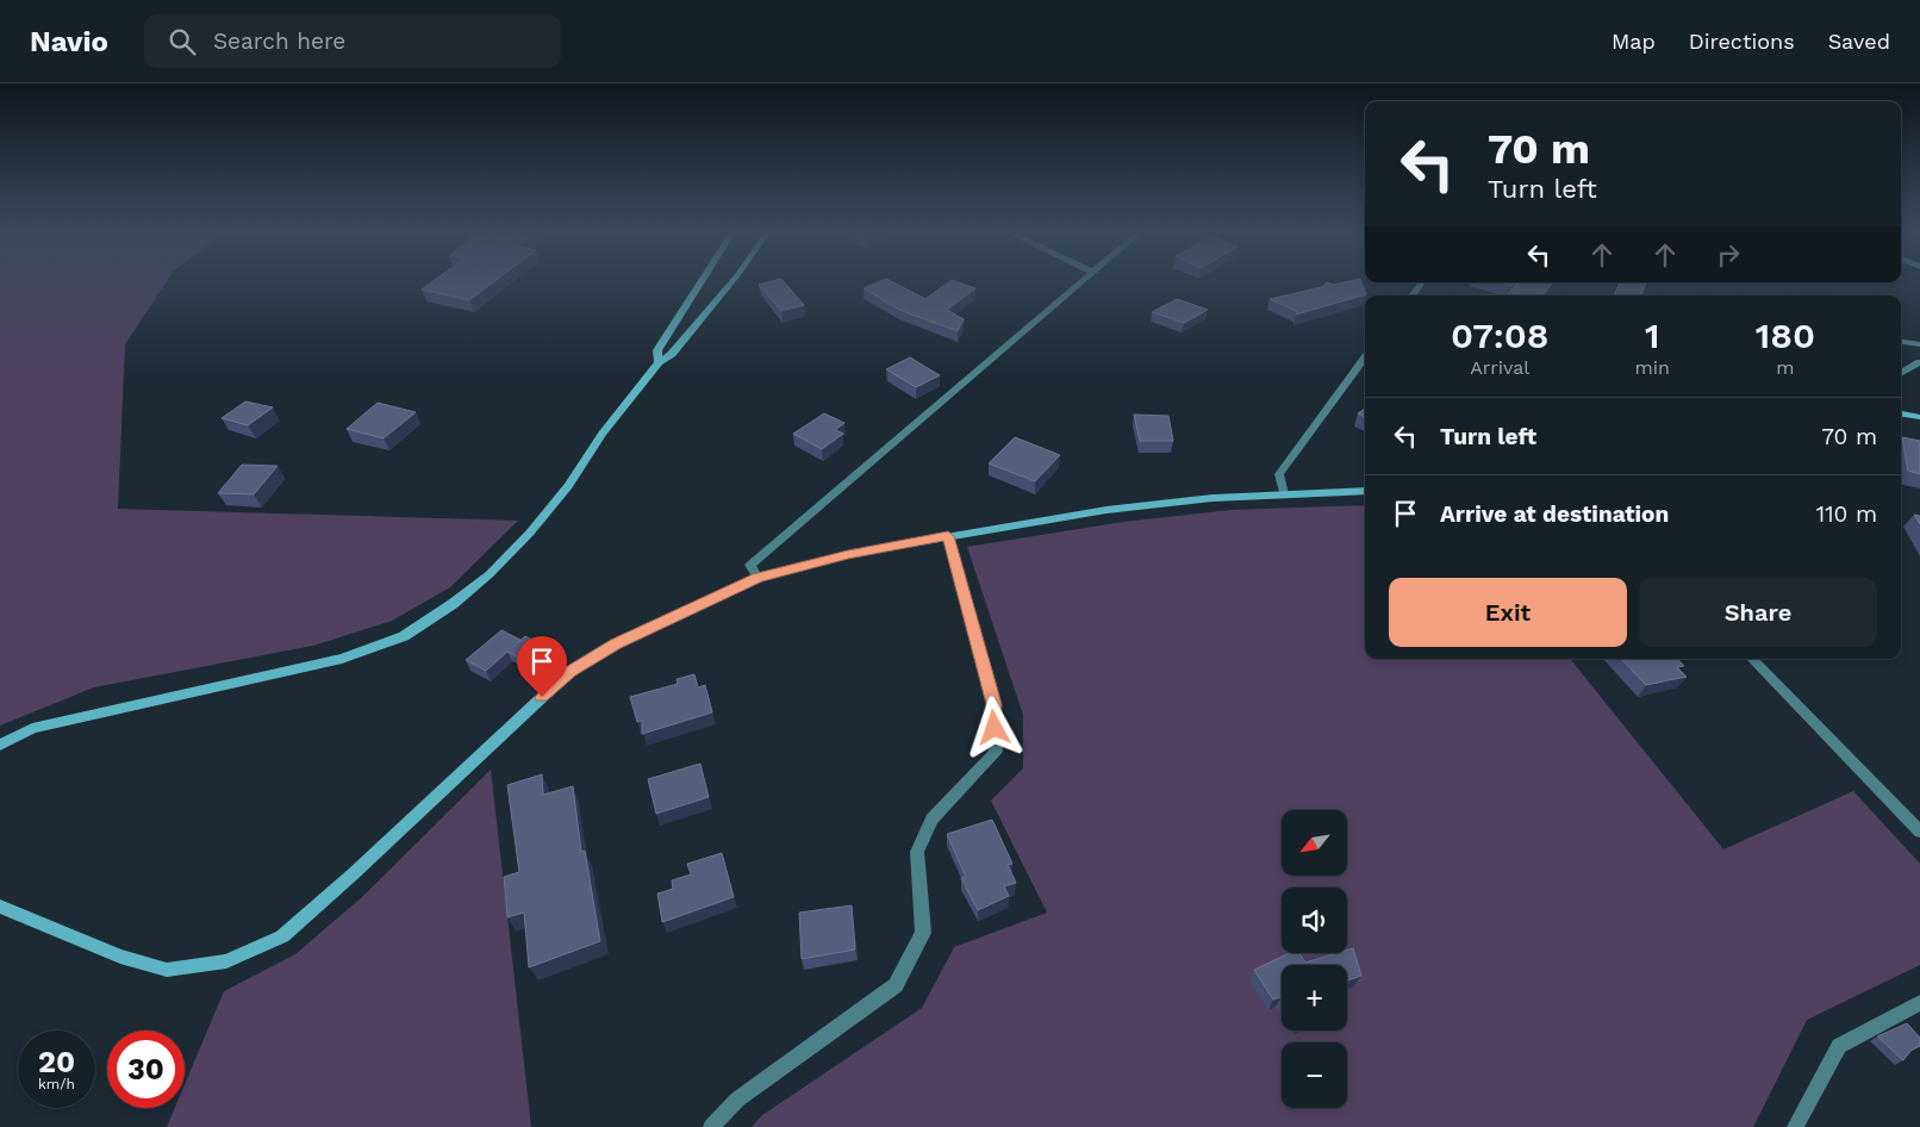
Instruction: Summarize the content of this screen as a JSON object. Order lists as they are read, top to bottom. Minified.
{"north":"bottom left","page":{"header":"Navio","search":"Search here","nav":["Map","Directions","Saved"],"turn":["70 m","Turn left"],"eta":["07:08","Arrival","1","min","180","m"],"list":[{"name":"Turn left","value":"70 m"},{"name":"Arrive at destination","value":"110 m"}],"buttons":["Exit","Share"],"map_buttons":["+","−"],"speed":"20 km/h","limit":"30"}}
